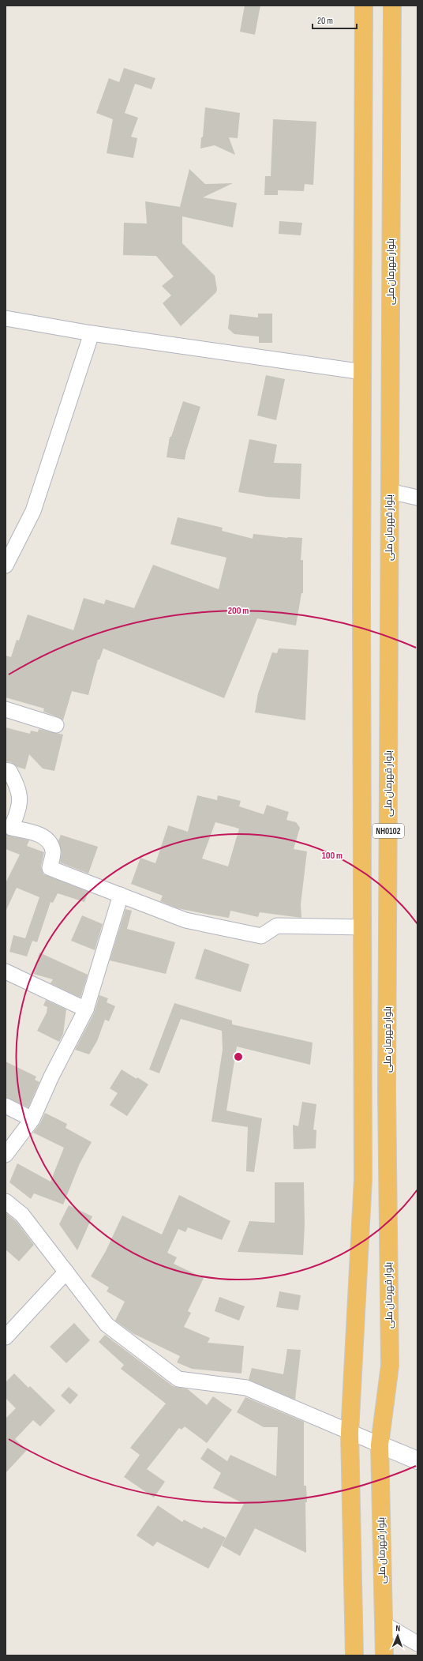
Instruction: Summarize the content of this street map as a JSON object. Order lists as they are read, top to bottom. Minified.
{"streets":{"highway":["بلوار قهرمان ملی","NH0102"]},"scale_bar":"20 m","north":"top","rings":["200 m","100 m"]}
